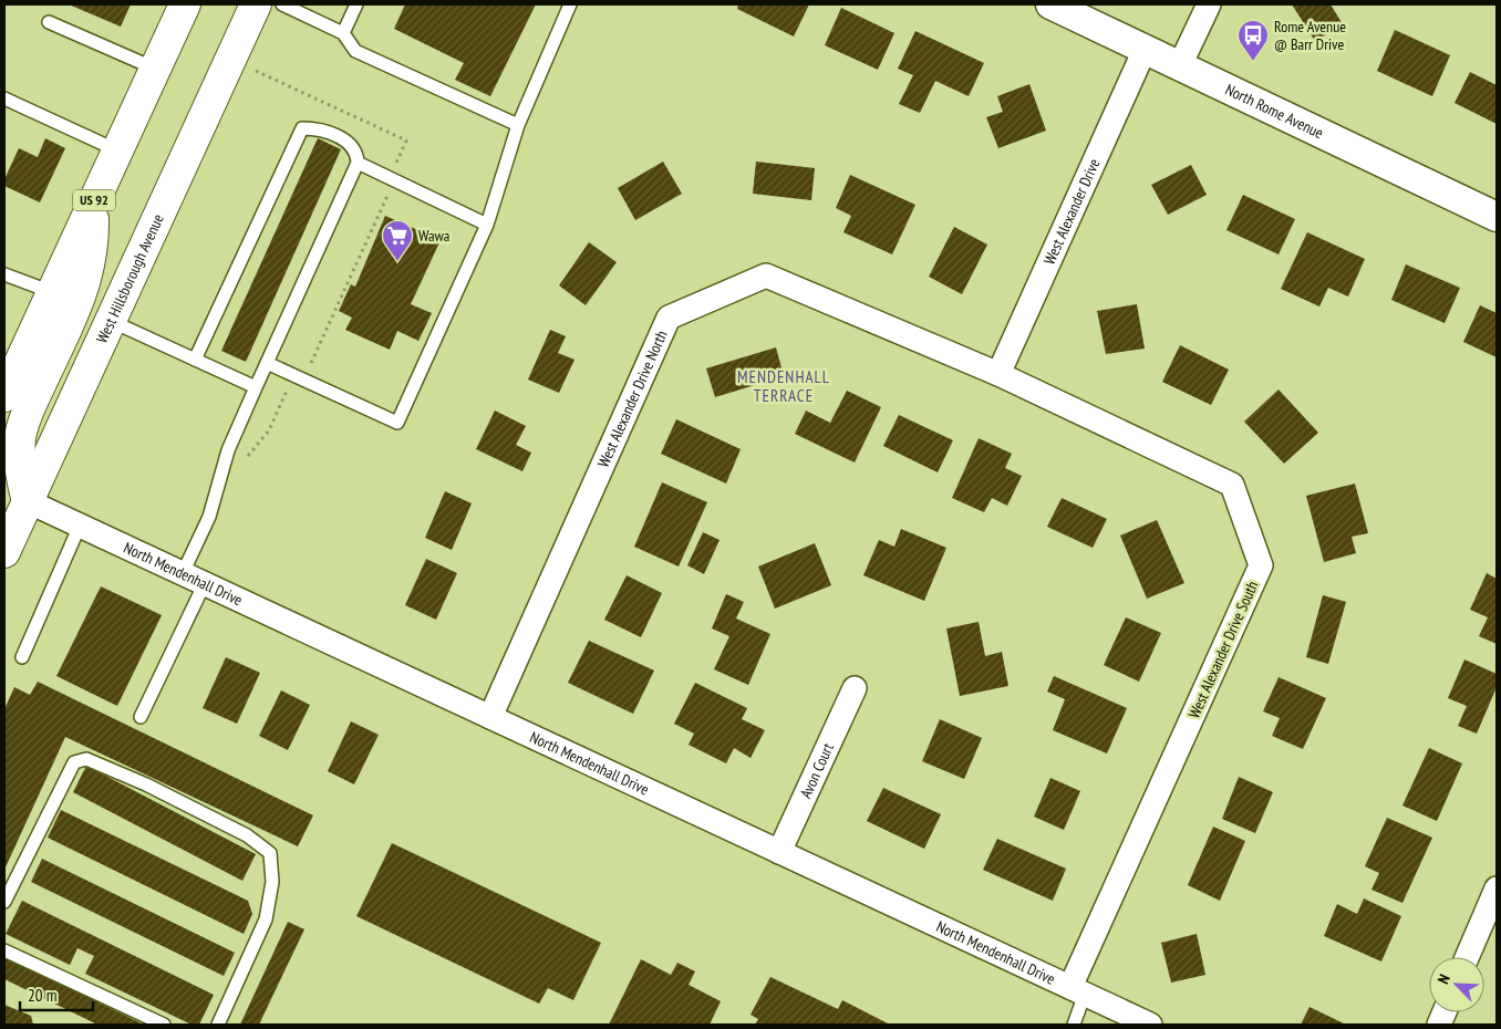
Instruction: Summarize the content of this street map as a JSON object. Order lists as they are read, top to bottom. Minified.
{"streets":{"main road":["US 92","West Hillsborough Avenue"],"street":["North Rome Avenue","West Alexander Drive","West Alexander Drive North","North Mendenhall Drive","West Alexander Drive South","Avon Court"]},"crossings":[["North Rome Avenue","West Alexander Drive"],["West Alexander Drive","West Alexander Drive North"],["West Alexander Drive","West Alexander Drive South"],["West Hillsborough Avenue","North Mendenhall Drive"],["West Alexander Drive North","North Mendenhall Drive"],["West Alexander Drive North","West Alexander Drive South"],["North Mendenhall Drive","West Alexander Drive South"],["North Mendenhall Drive","Avon Court"]],"districts":["MENDENHALL TERRACE"],"places":{"bus stop":["Rome Avenue @ Barr Drive"],"supermarket":["Wawa"]},"scale_bar":"20 m","north":"top left"}
